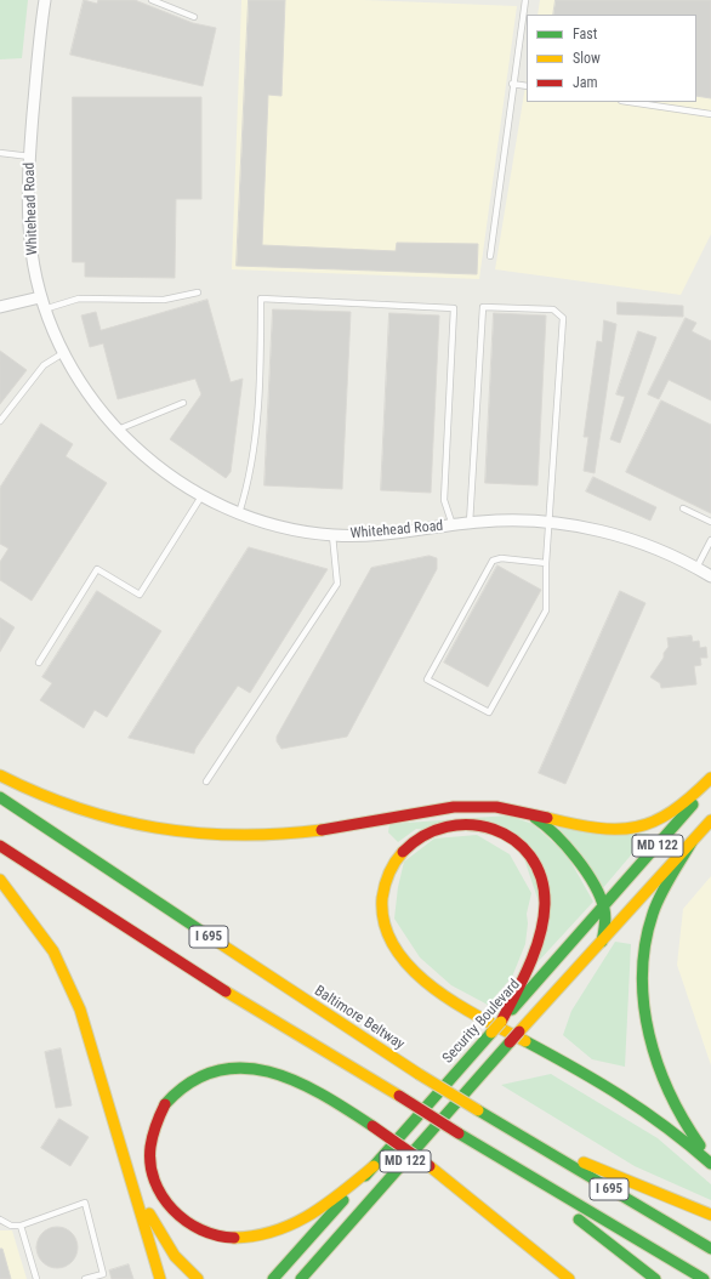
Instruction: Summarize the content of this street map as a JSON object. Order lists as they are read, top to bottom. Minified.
{"streets":{"main road":["MD 122","I 695","Baltimore Beltway","Security Boulevard"],"street":["Whitehead Road"]},"legend":["Fast","Slow","Jam"]}
